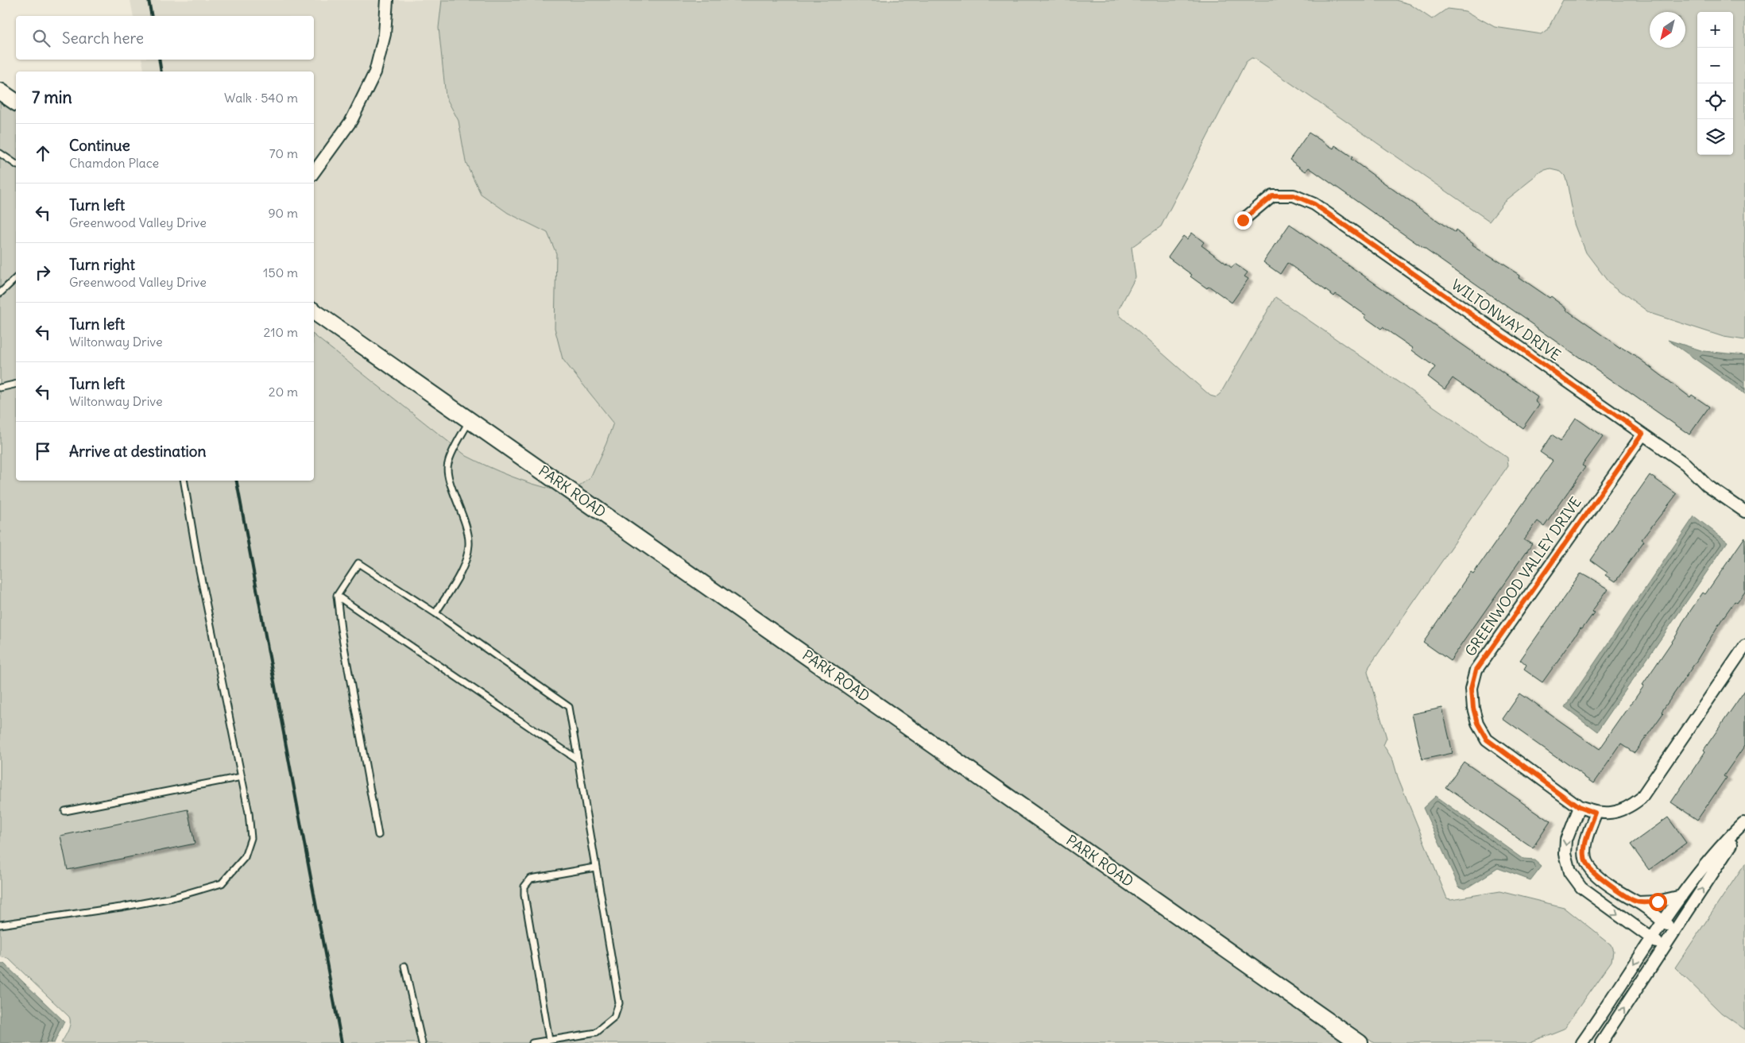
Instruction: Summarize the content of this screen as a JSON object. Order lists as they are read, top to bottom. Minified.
{"streets":{"street":["WILTONWAY DRIVE","PARK ROAD","GREENWOOD VALLEY DRIVE"]},"crossings":[["WILTONWAY DRIVE","GREENWOOD VALLEY DRIVE"]],"north":"bottom left","page":{"map_buttons":["+","−"],"search":"Search here","heading":["7 min","Walk · 540 m"],"list":[["Continue","Chamdon Place","70 m"],["Turn left","Greenwood Valley Drive","90 m"],["Turn right","Greenwood Valley Drive","150 m"],["Turn left","Wiltonway Drive","210 m"],["Turn left","Wiltonway Drive","20 m"],"Arrive at destination"]}}
